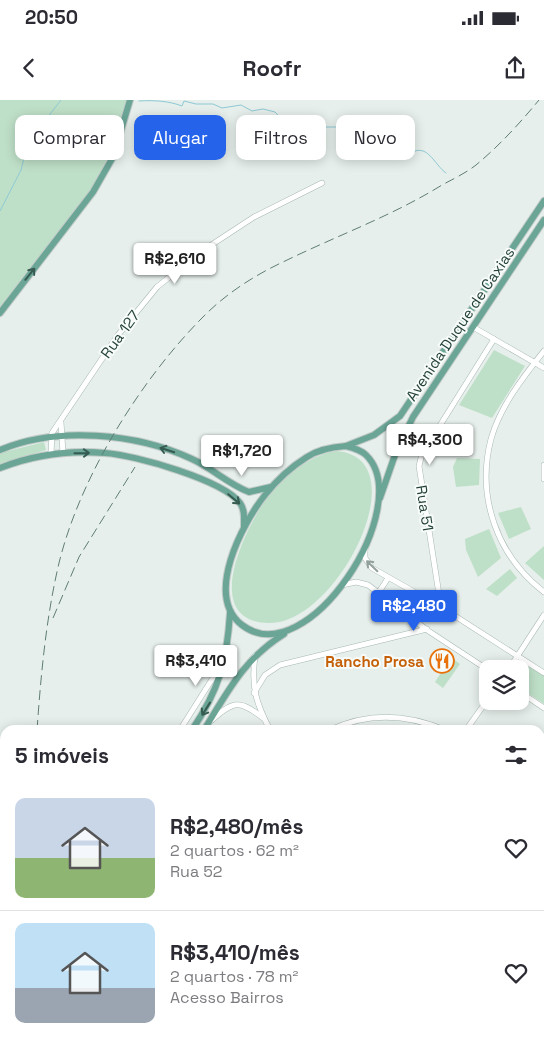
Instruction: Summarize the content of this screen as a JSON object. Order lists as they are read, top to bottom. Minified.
{"streets":{"main road":["Avenida Duque de Caxias"],"street":["Rua 127","Rua 51"]},"places":{"restaurant":["Rancho Prosa"]},"page":{"status":"20:50","header":"Roofr","chip":["Comprar","Alugar","Filtros","Novo"],"price":["R$2,610","R$4,300","R$1,720","R$2,480","R$3,410"],"heading":"5 imóveis","list":[{"name":"R$2,480/mês","note":"2 quartos · 62 m² · Rua 52"},{"name":"R$3,410/mês","note":"2 quartos · 78 m² · Acesso Bairros"}]}}
